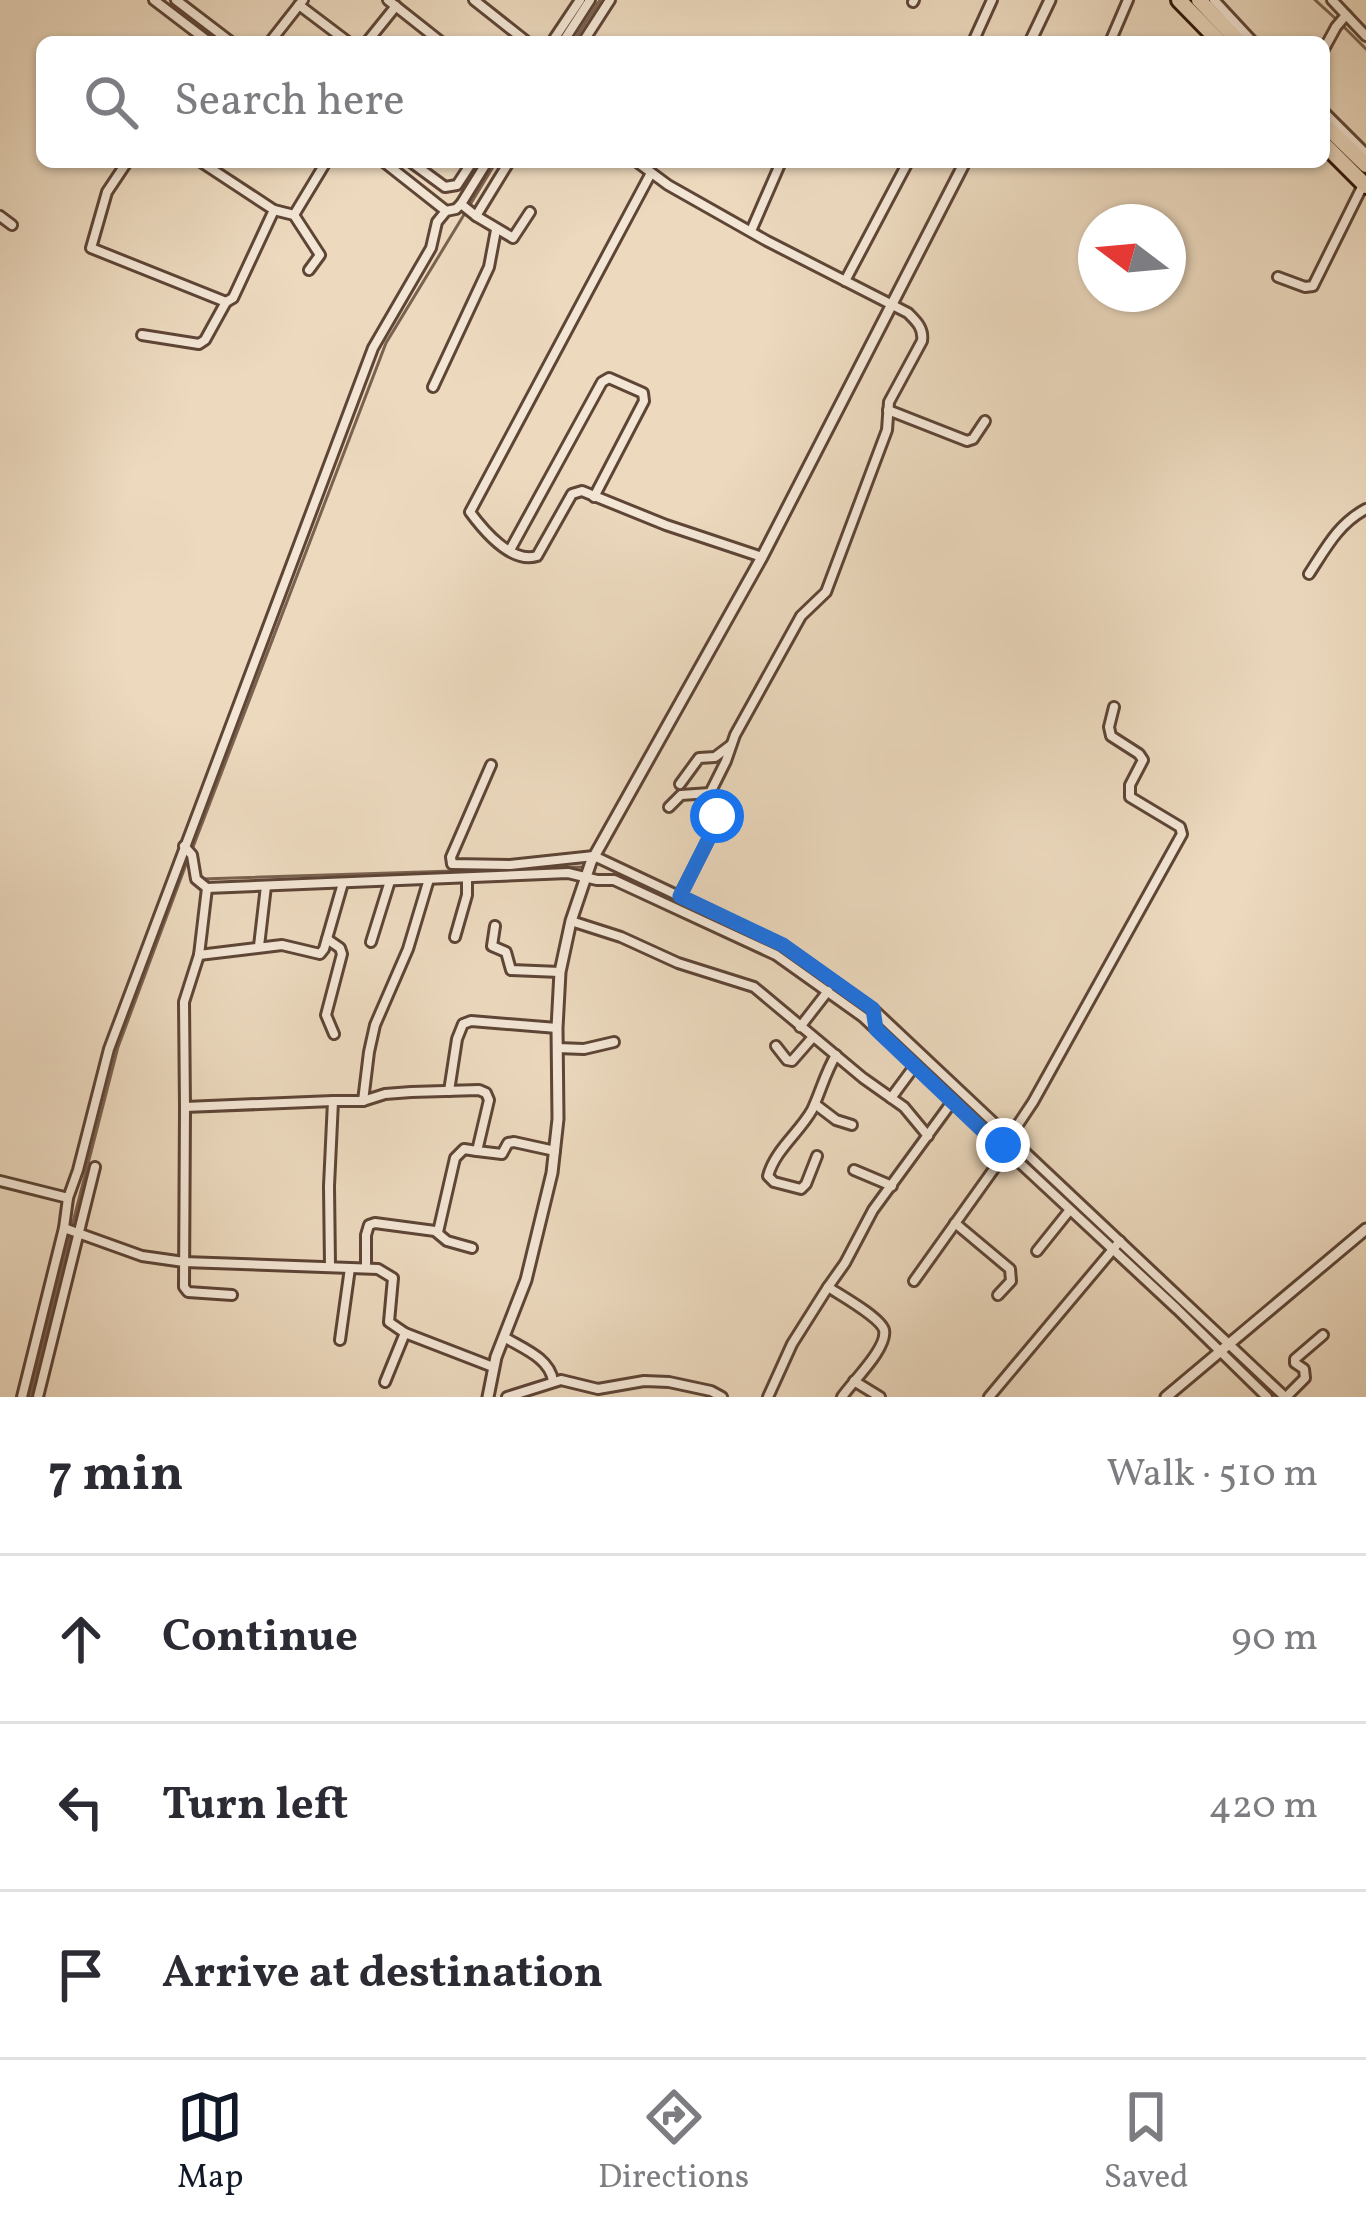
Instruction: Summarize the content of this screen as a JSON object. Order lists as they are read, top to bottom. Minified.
{"north":"left","page":{"search":"Search here","heading":["7 min","Walk · 510 m"],"list":[["Continue","90 m"],["Turn left","420 m"],"Arrive at destination"],"nav":["Map","Directions","Saved"]}}
